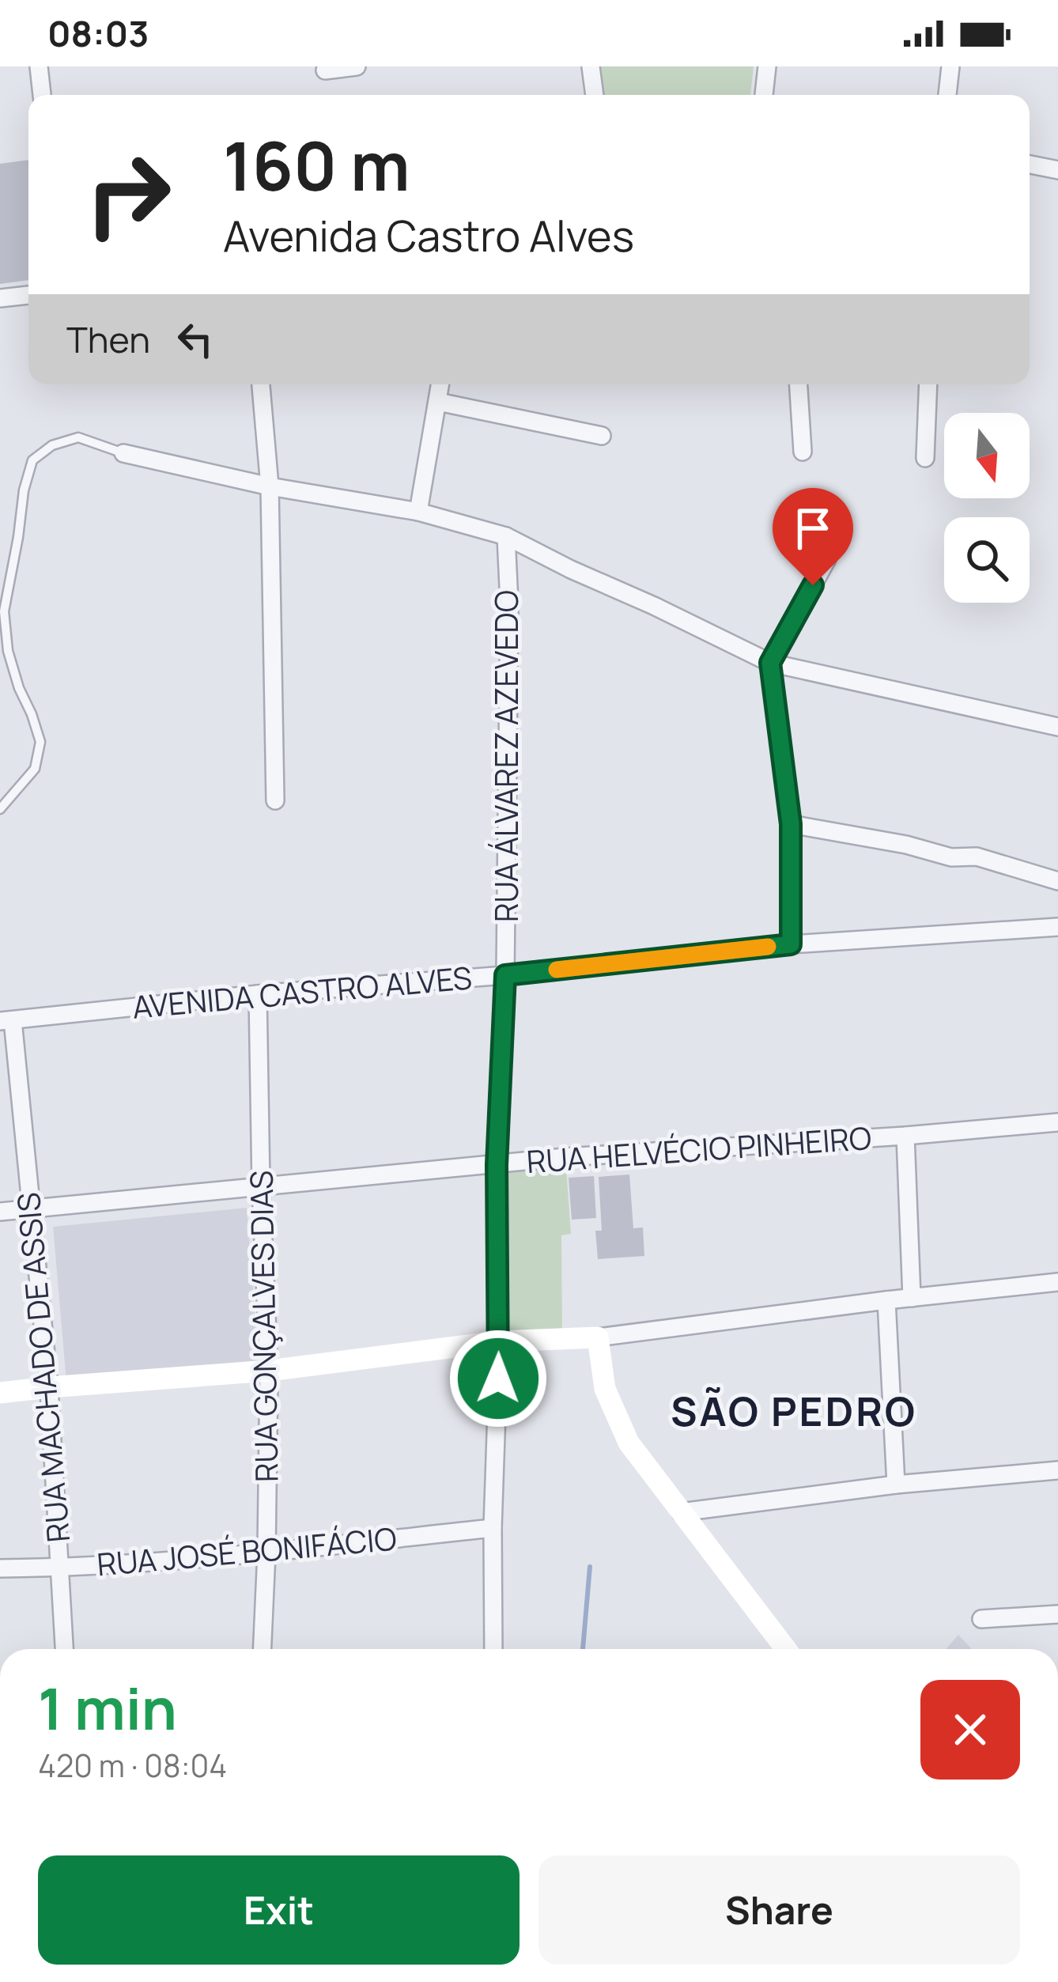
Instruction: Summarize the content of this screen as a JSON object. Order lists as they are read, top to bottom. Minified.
{"streets":{"street":["RUA ÁLVAREZ AZEVEDO","AVENIDA CASTRO ALVES","RUA HELVÉCIO PINHEIRO","RUA GONÇALVES DIAS","RUA MACHADO DE ASSIS","RUA JOSÉ BONIFÁCIO"]},"crossings":[["RUA ÁLVAREZ AZEVEDO","AVENIDA CASTRO ALVES"],["RUA ÁLVAREZ AZEVEDO","RUA HELVÉCIO PINHEIRO"],["RUA ÁLVAREZ AZEVEDO","RUA JOSÉ BONIFÁCIO"],["AVENIDA CASTRO ALVES","RUA GONÇALVES DIAS"],["AVENIDA CASTRO ALVES","RUA MACHADO DE ASSIS"],["RUA HELVÉCIO PINHEIRO","RUA GONÇALVES DIAS"],["RUA HELVÉCIO PINHEIRO","RUA MACHADO DE ASSIS"],["RUA GONÇALVES DIAS","RUA JOSÉ BONIFÁCIO"],["RUA MACHADO DE ASSIS","RUA JOSÉ BONIFÁCIO"]],"districts":["SÃO PEDRO"],"north":"bottom","page":{"status":"08:03","turn":["160 m","Avenida Castro Alves"],"then":"Then","heading":["1 min","420 m · 08:04"],"buttons":["Exit","Share"]}}
